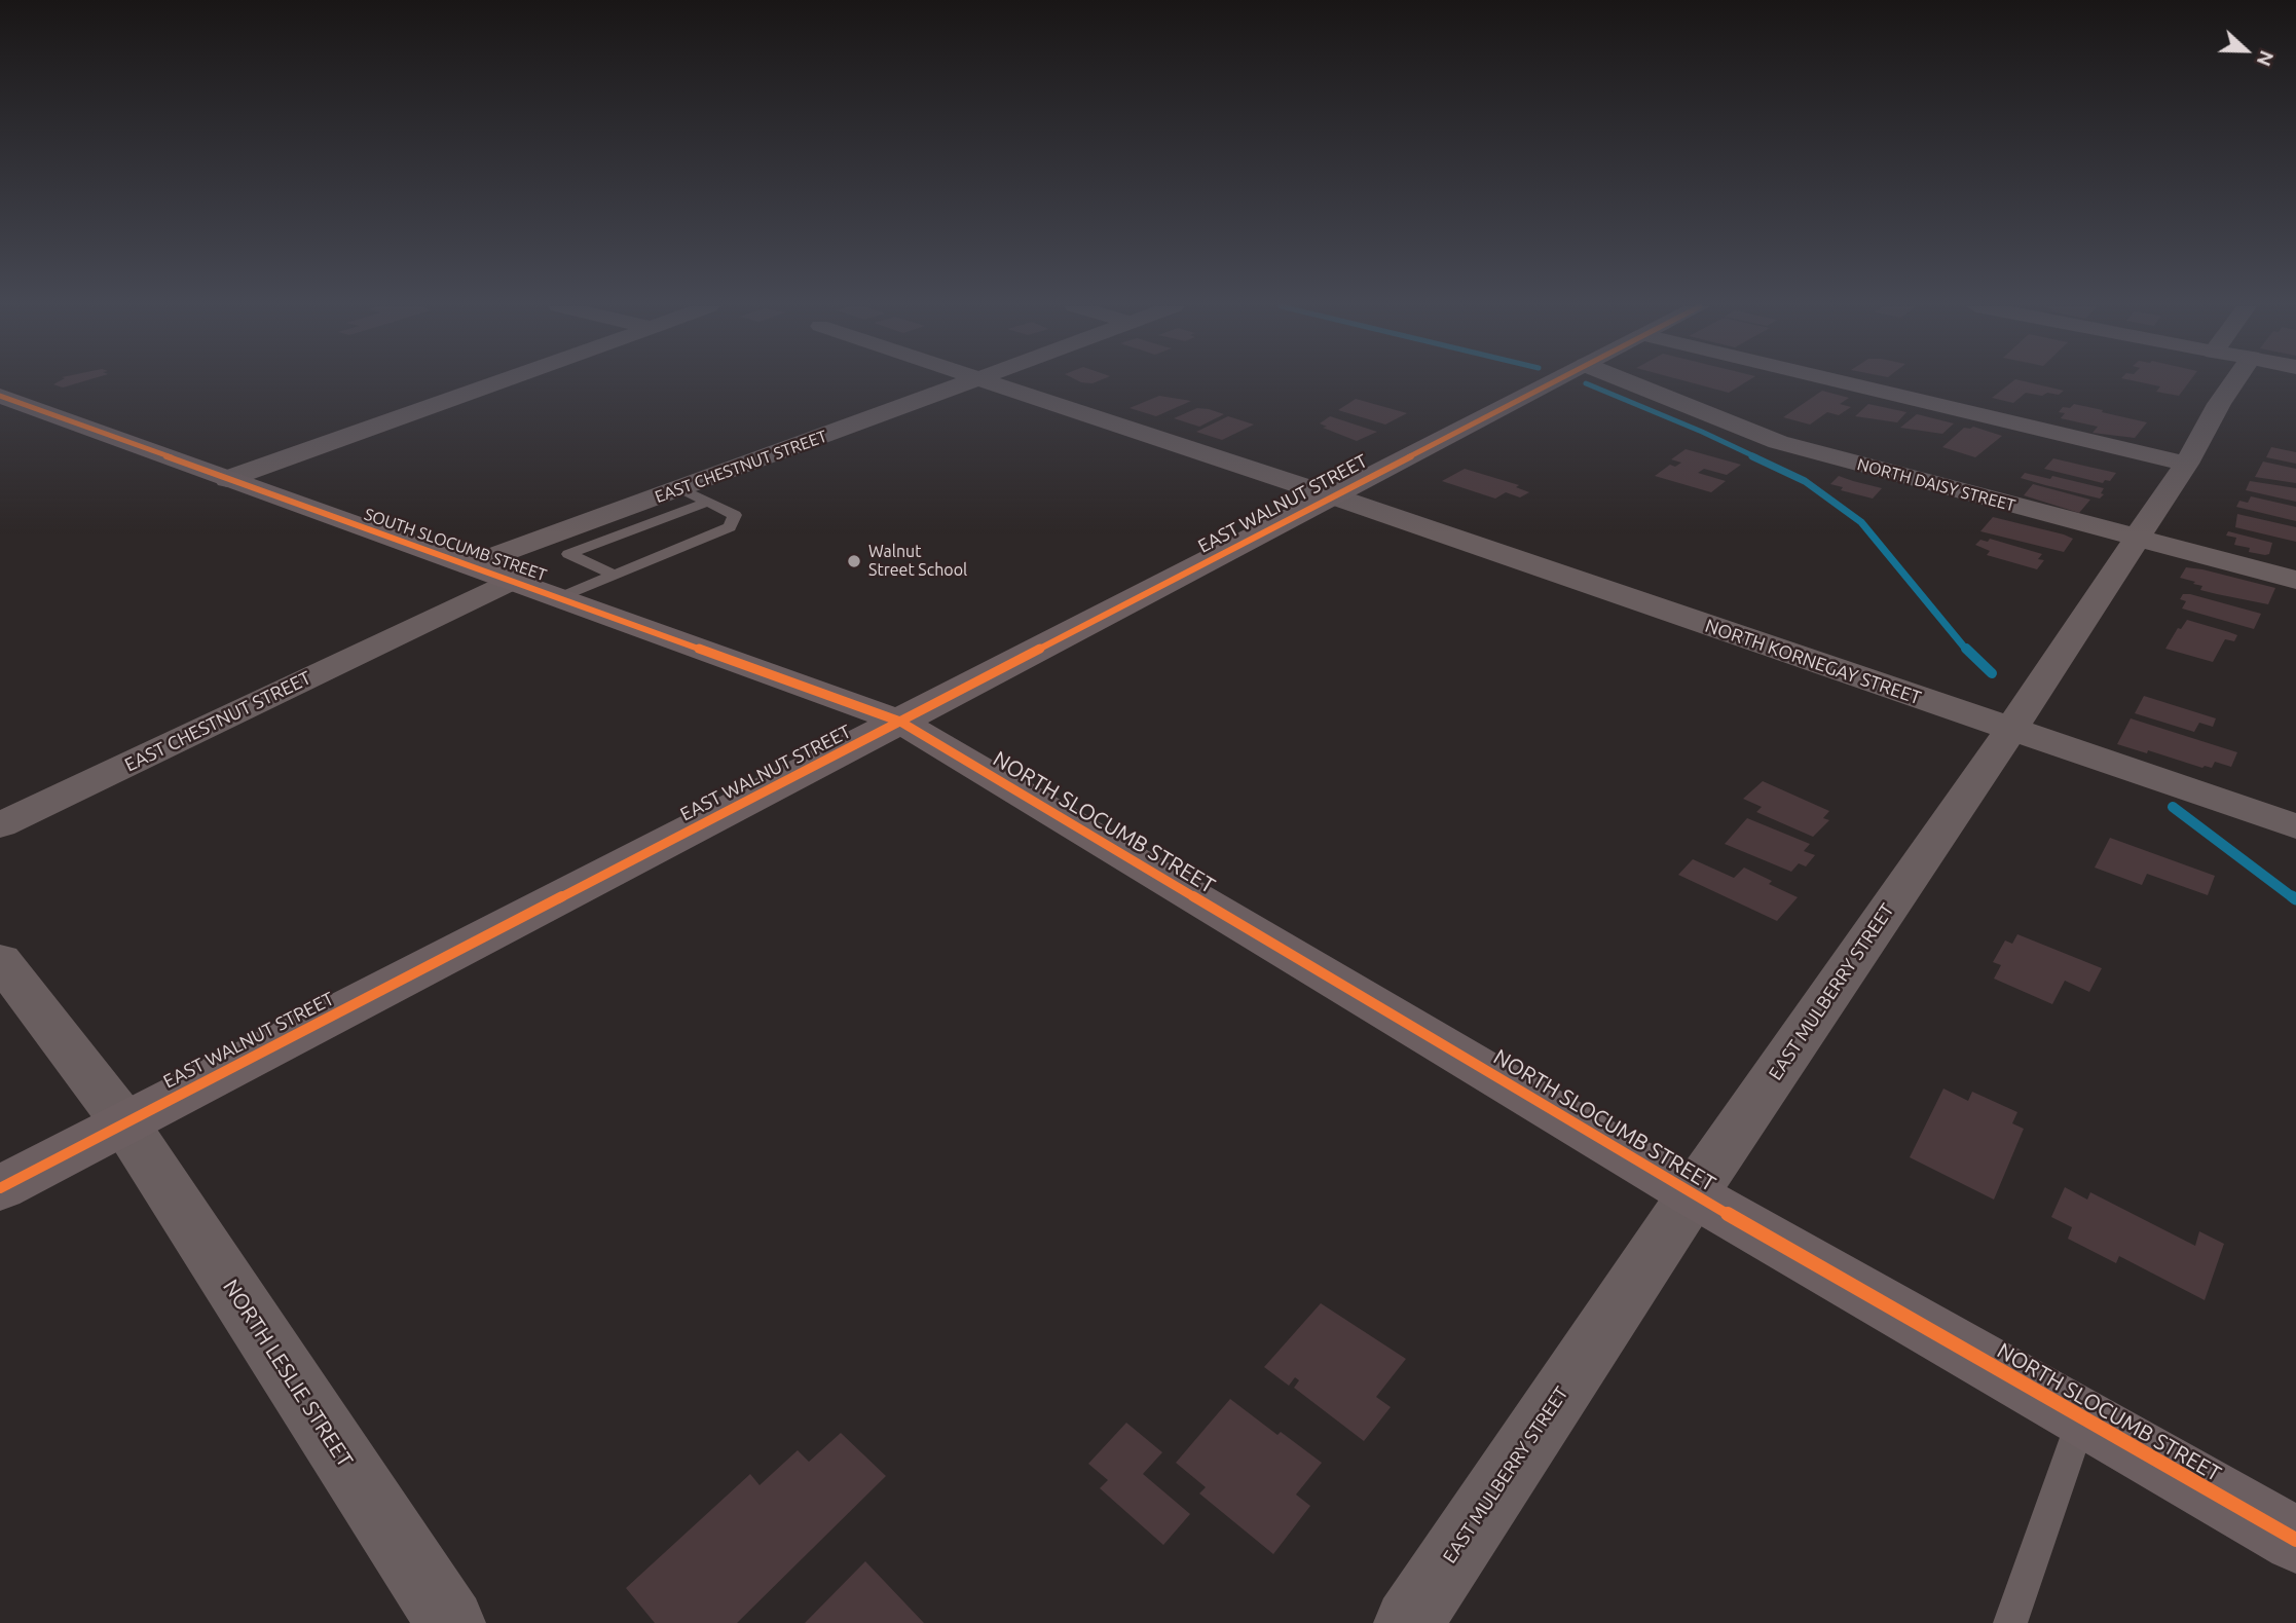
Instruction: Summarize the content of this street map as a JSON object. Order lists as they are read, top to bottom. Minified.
{"streets":{"street":["EAST CHESTNUT STREET","NORTH DAISY STREET","EAST WALNUT STREET","SOUTH SLOCUMB STREET","NORTH KORNEGAY STREET","NORTH SLOCUMB STREET","EAST MULBERRY STREET","NORTH LESLIE STREET"]},"crossings":[["EAST CHESTNUT STREET","SOUTH SLOCUMB STREET"],["NORTH DAISY STREET","EAST MULBERRY STREET"],["EAST WALNUT STREET","SOUTH SLOCUMB STREET"],["EAST WALNUT STREET","NORTH KORNEGAY STREET"],["EAST WALNUT STREET","NORTH SLOCUMB STREET"],["EAST WALNUT STREET","NORTH LESLIE STREET"],["SOUTH SLOCUMB STREET","NORTH SLOCUMB STREET"],["NORTH KORNEGAY STREET","EAST MULBERRY STREET"],["NORTH SLOCUMB STREET","EAST MULBERRY STREET"]],"places":["Walnut Street School"],"north":"right"}
